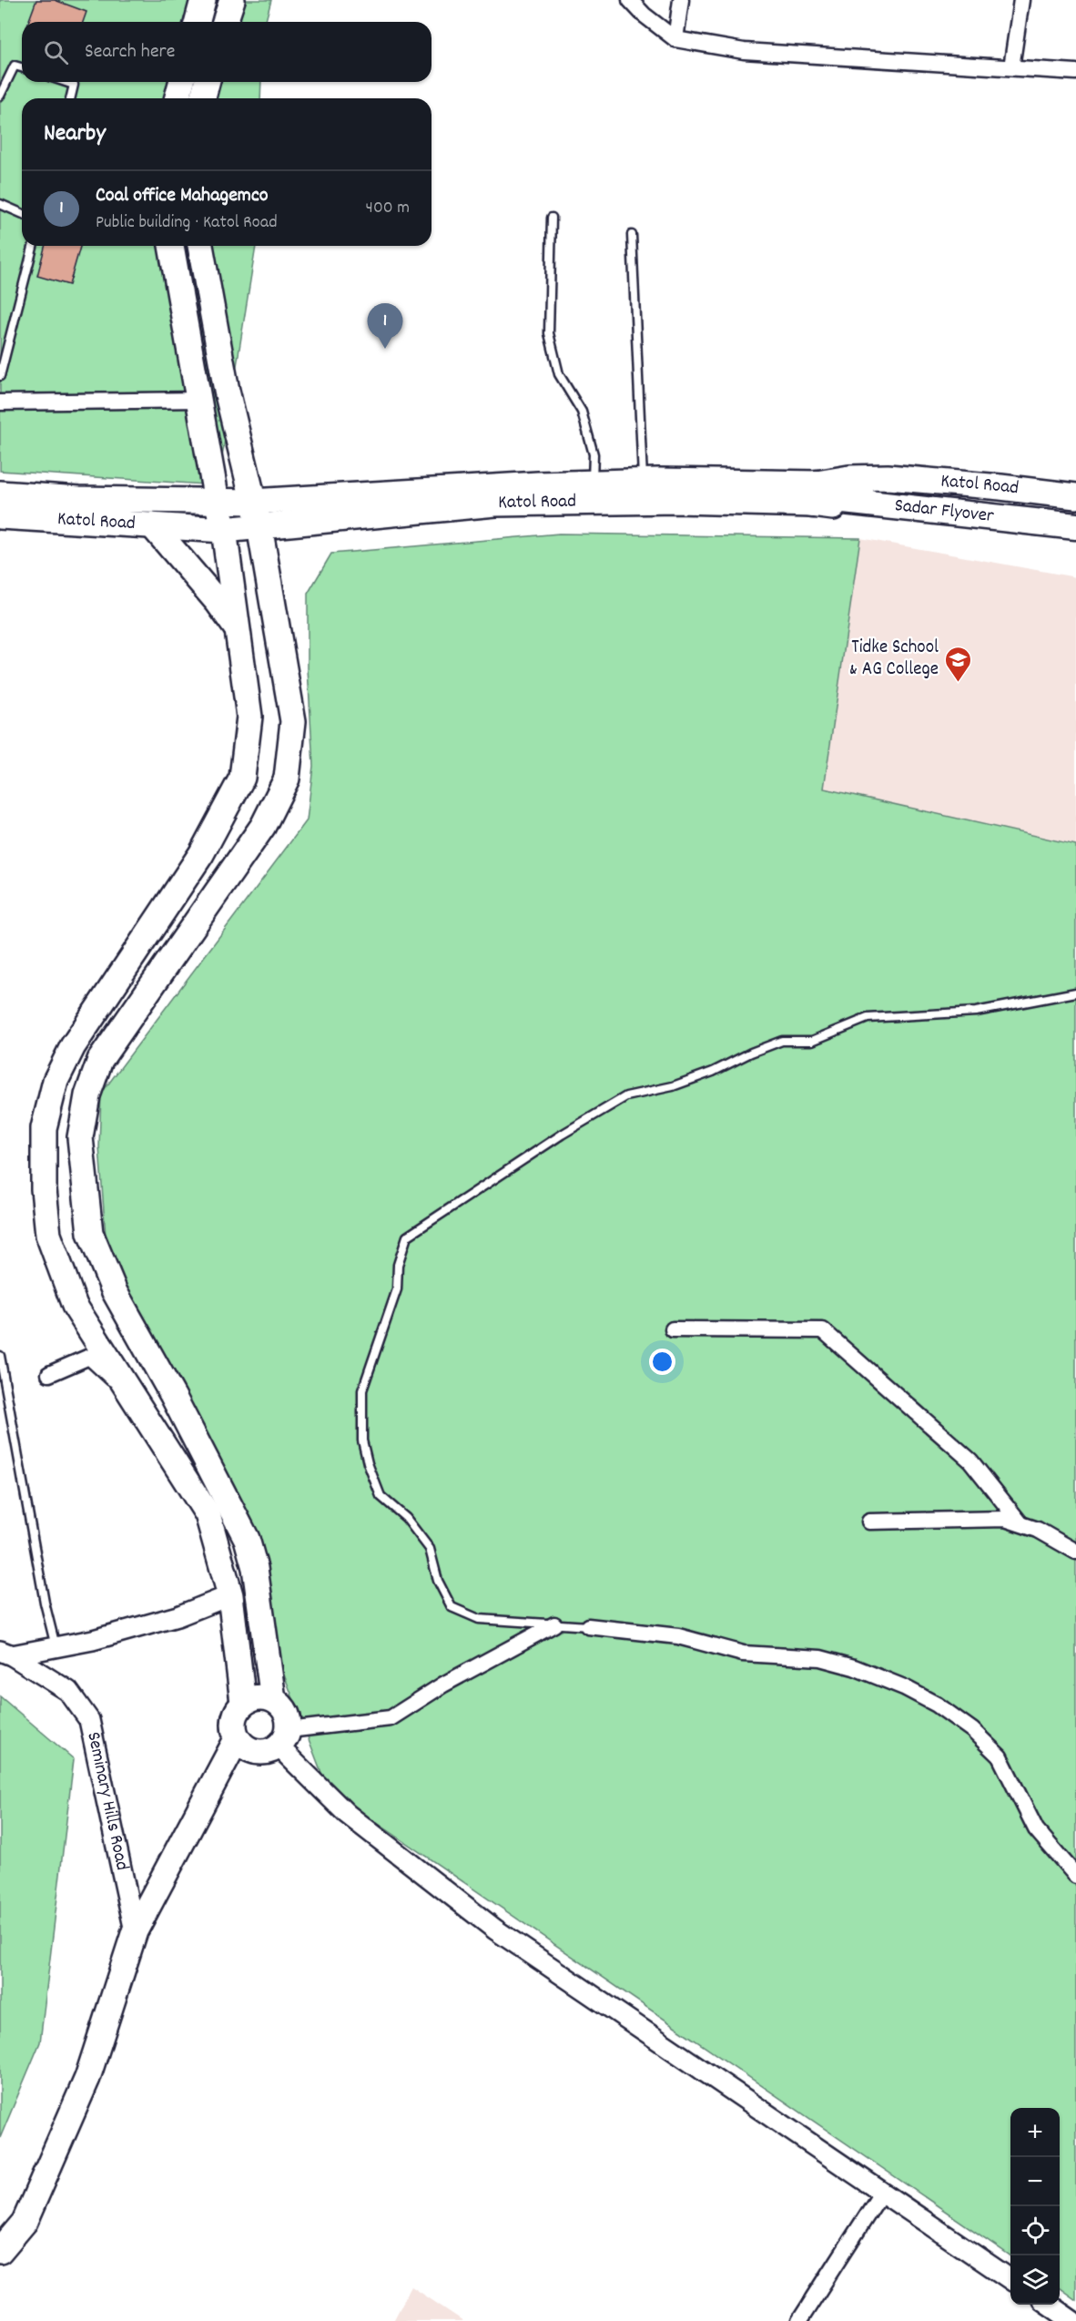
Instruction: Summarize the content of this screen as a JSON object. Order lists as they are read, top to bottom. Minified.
{"streets":{"highway":["Sadar Flyover"],"main road":["Katol Road"],"street":["Seminary Hills Road"]},"crossings":[["Katol Road","Sadar Flyover"]],"places":{"school or university":["Tidke School & AG College"]},"page":{"search":"Search here","heading":"Nearby","list":[{"mark":"1","name":"Coal office Mahagemco","note":"Public building · Katol Road","value":"400 m"}],"pins":"1","map_buttons":["+","−"]}}
